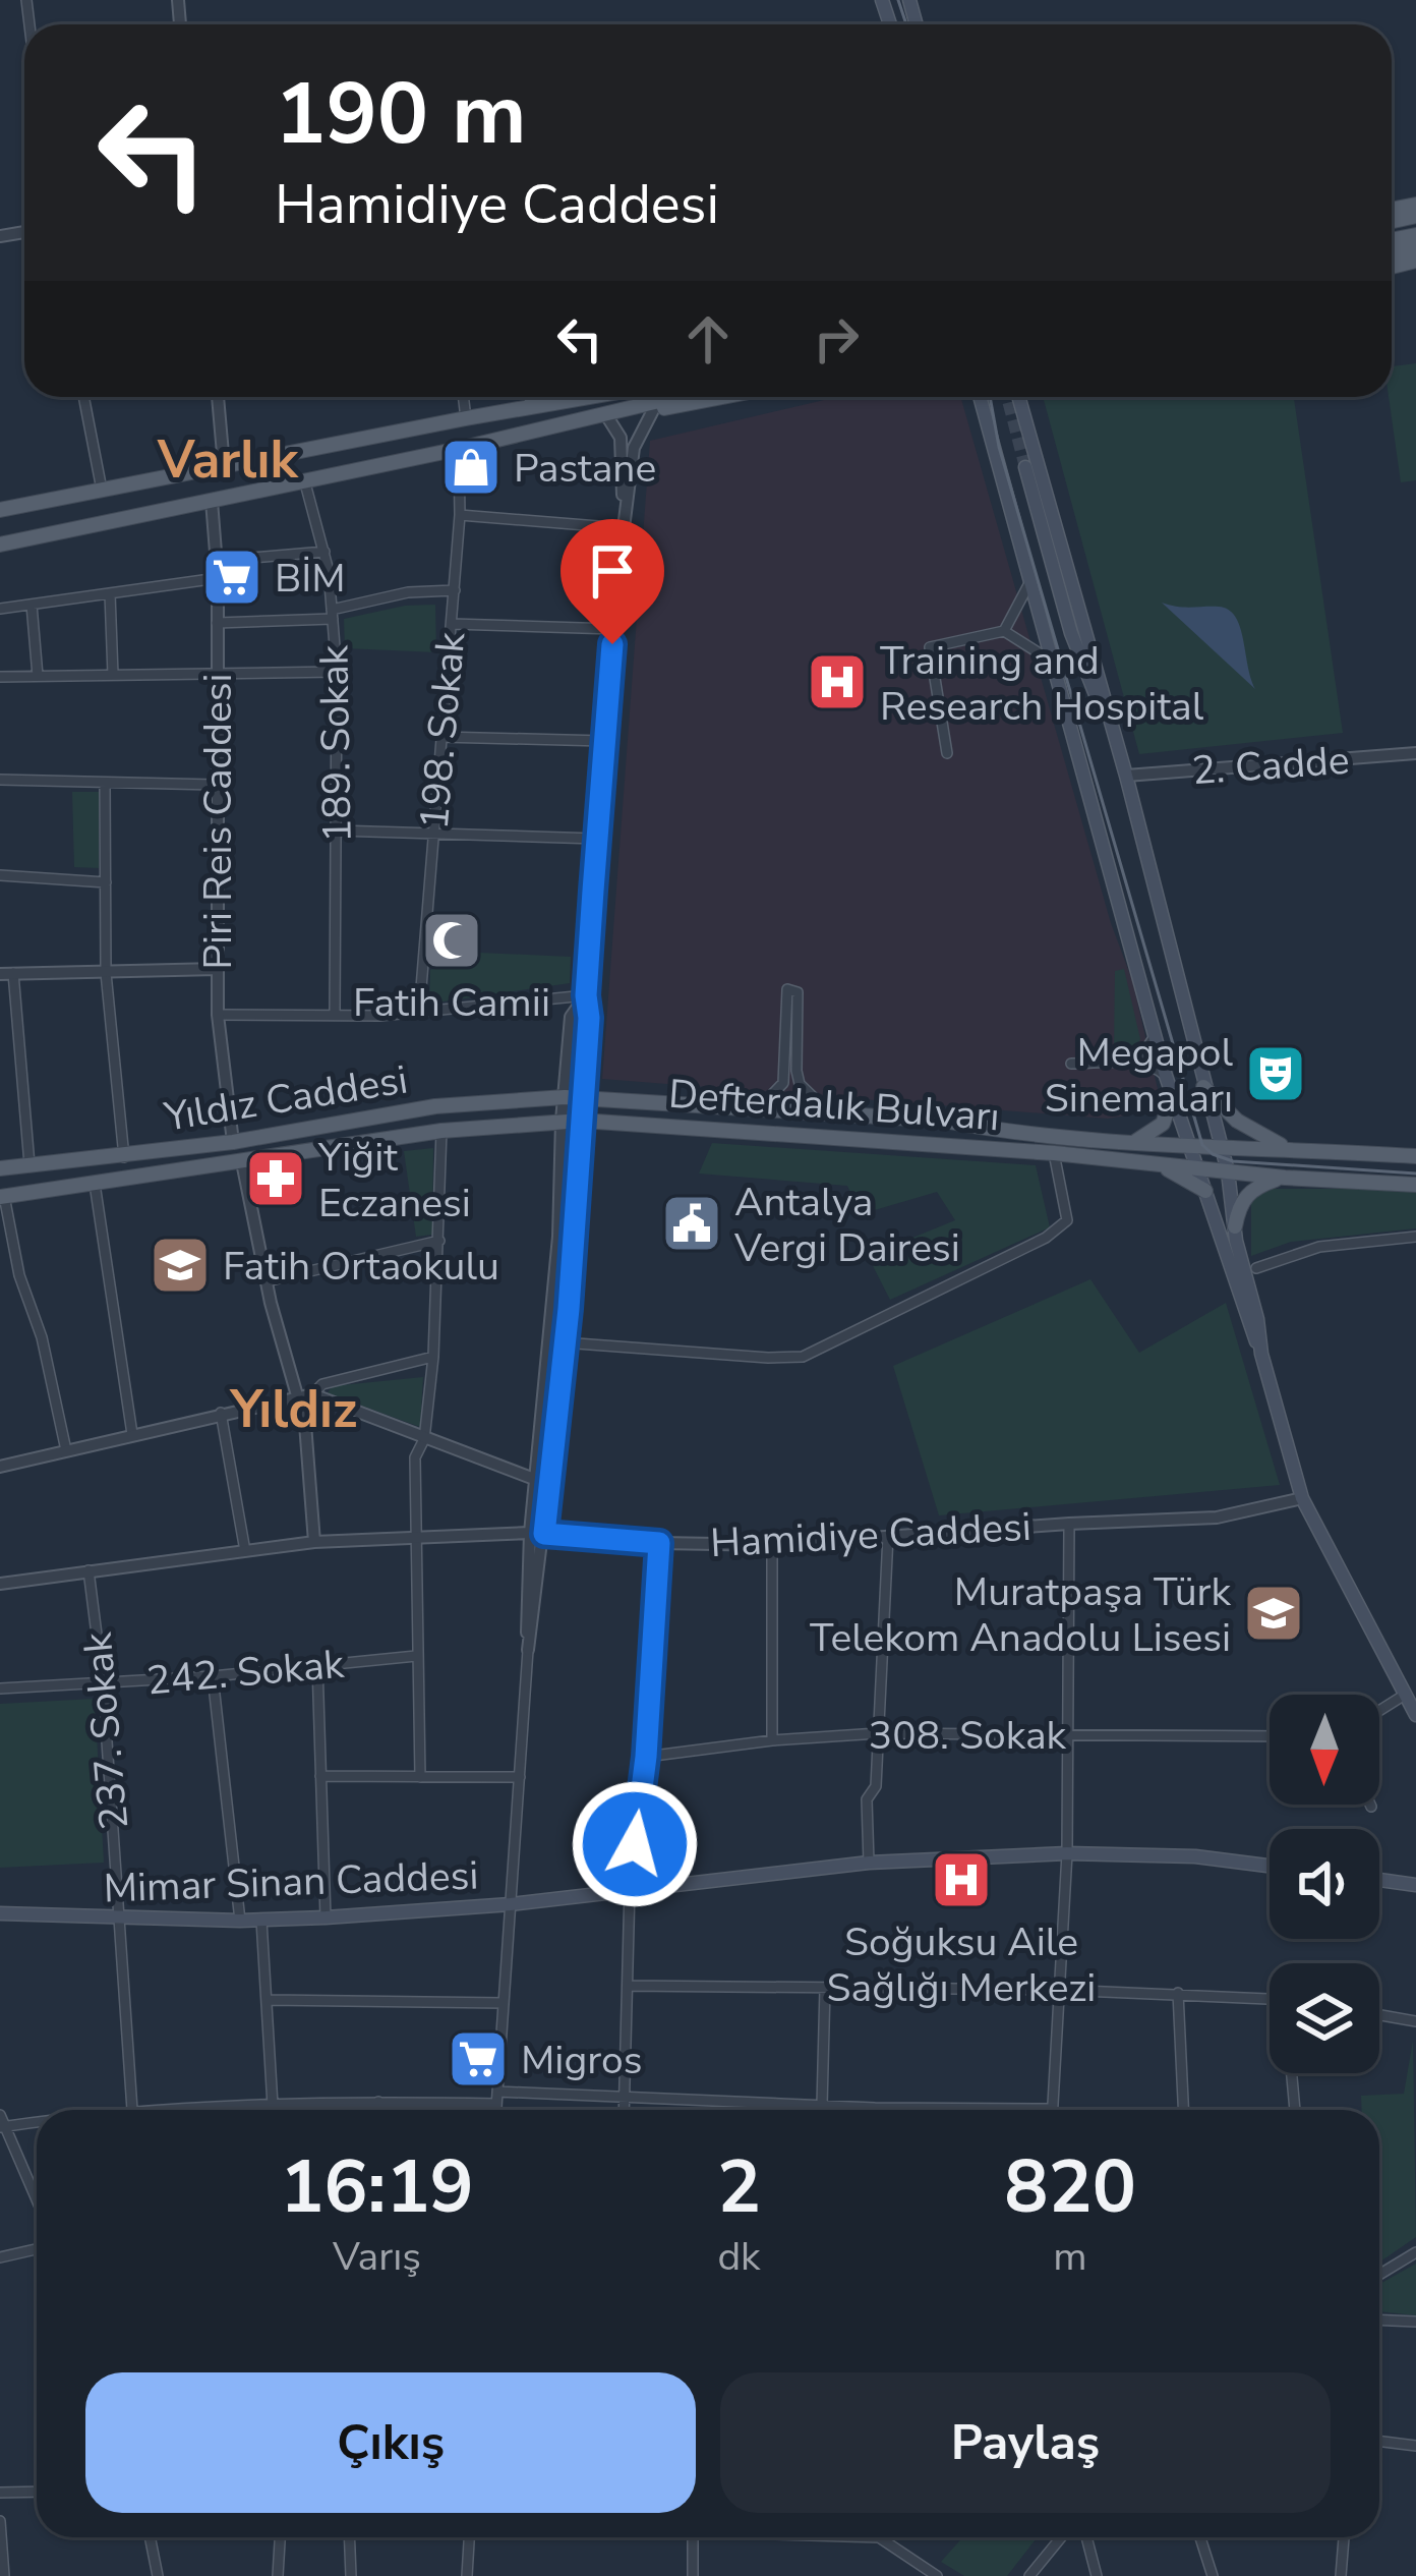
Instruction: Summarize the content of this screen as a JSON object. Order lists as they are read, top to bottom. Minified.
{"streets":{"main road":["Yıldız Caddesi","Defterdalık Bulvarı","Mimar Sinan Caddesi"],"street":["198. Sokak","189. Sokak","2. Cadde","Piri Reis Caddesi","Hamidiye Caddesi","242. Sokak","237. Sokak","308. Sokak"]},"crossings":[["Piri Reis Caddesi","Yıldız Caddesi"],["Yıldız Caddesi","Defterdalık Bulvarı"],["Hamidiye Caddesi","237. Sokak"],["242. Sokak","237. Sokak"],["237. Sokak","Mimar Sinan Caddesi"]],"districts":["Varlık","Yıldız"],"places":{"shop":["Pastane"],"supermarket":["BİM","Migros"],"hospital":["Training and Research Hospital","Soğuksu Aile Sağlığı Merkezi"],"mosque":["Fatih Camii"],"theatre":["Megapol Sinemaları"],"pharmacy":["Yiğit Eczanesi"],"public building":["Antalya Vergi Dairesi"],"school or university":["Fatih Ortaokulu","Muratpaşa Türk Telekom Anadolu Lisesi"]},"north":"bottom","page":{"turn":["190 m","Hamidiye Caddesi"],"eta":["16:19","Varış","2","dk","820","m"],"buttons":["Çıkış","Paylaş"]}}
